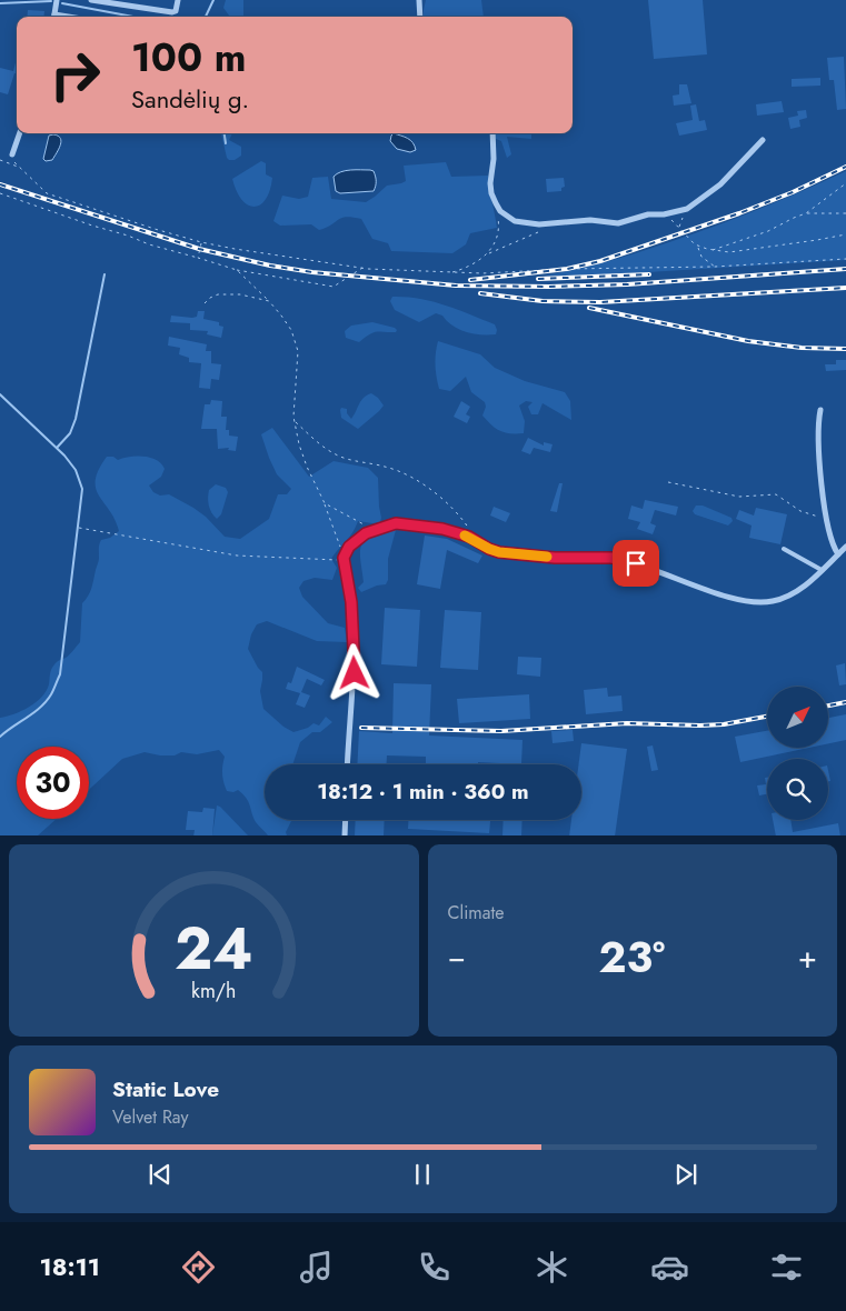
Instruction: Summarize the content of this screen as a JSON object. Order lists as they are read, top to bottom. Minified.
{"north":"top right","page":{"turn":["100 m","Sandėlių g."],"limit":"30","trip":"18:12 · 1 min · 360 m","tile":"Climate","heat":["−","23°","+"],"song":["Static Love","Velvet Ray"],"tabs":"18:11","gauge":["24","km/h"]}}
